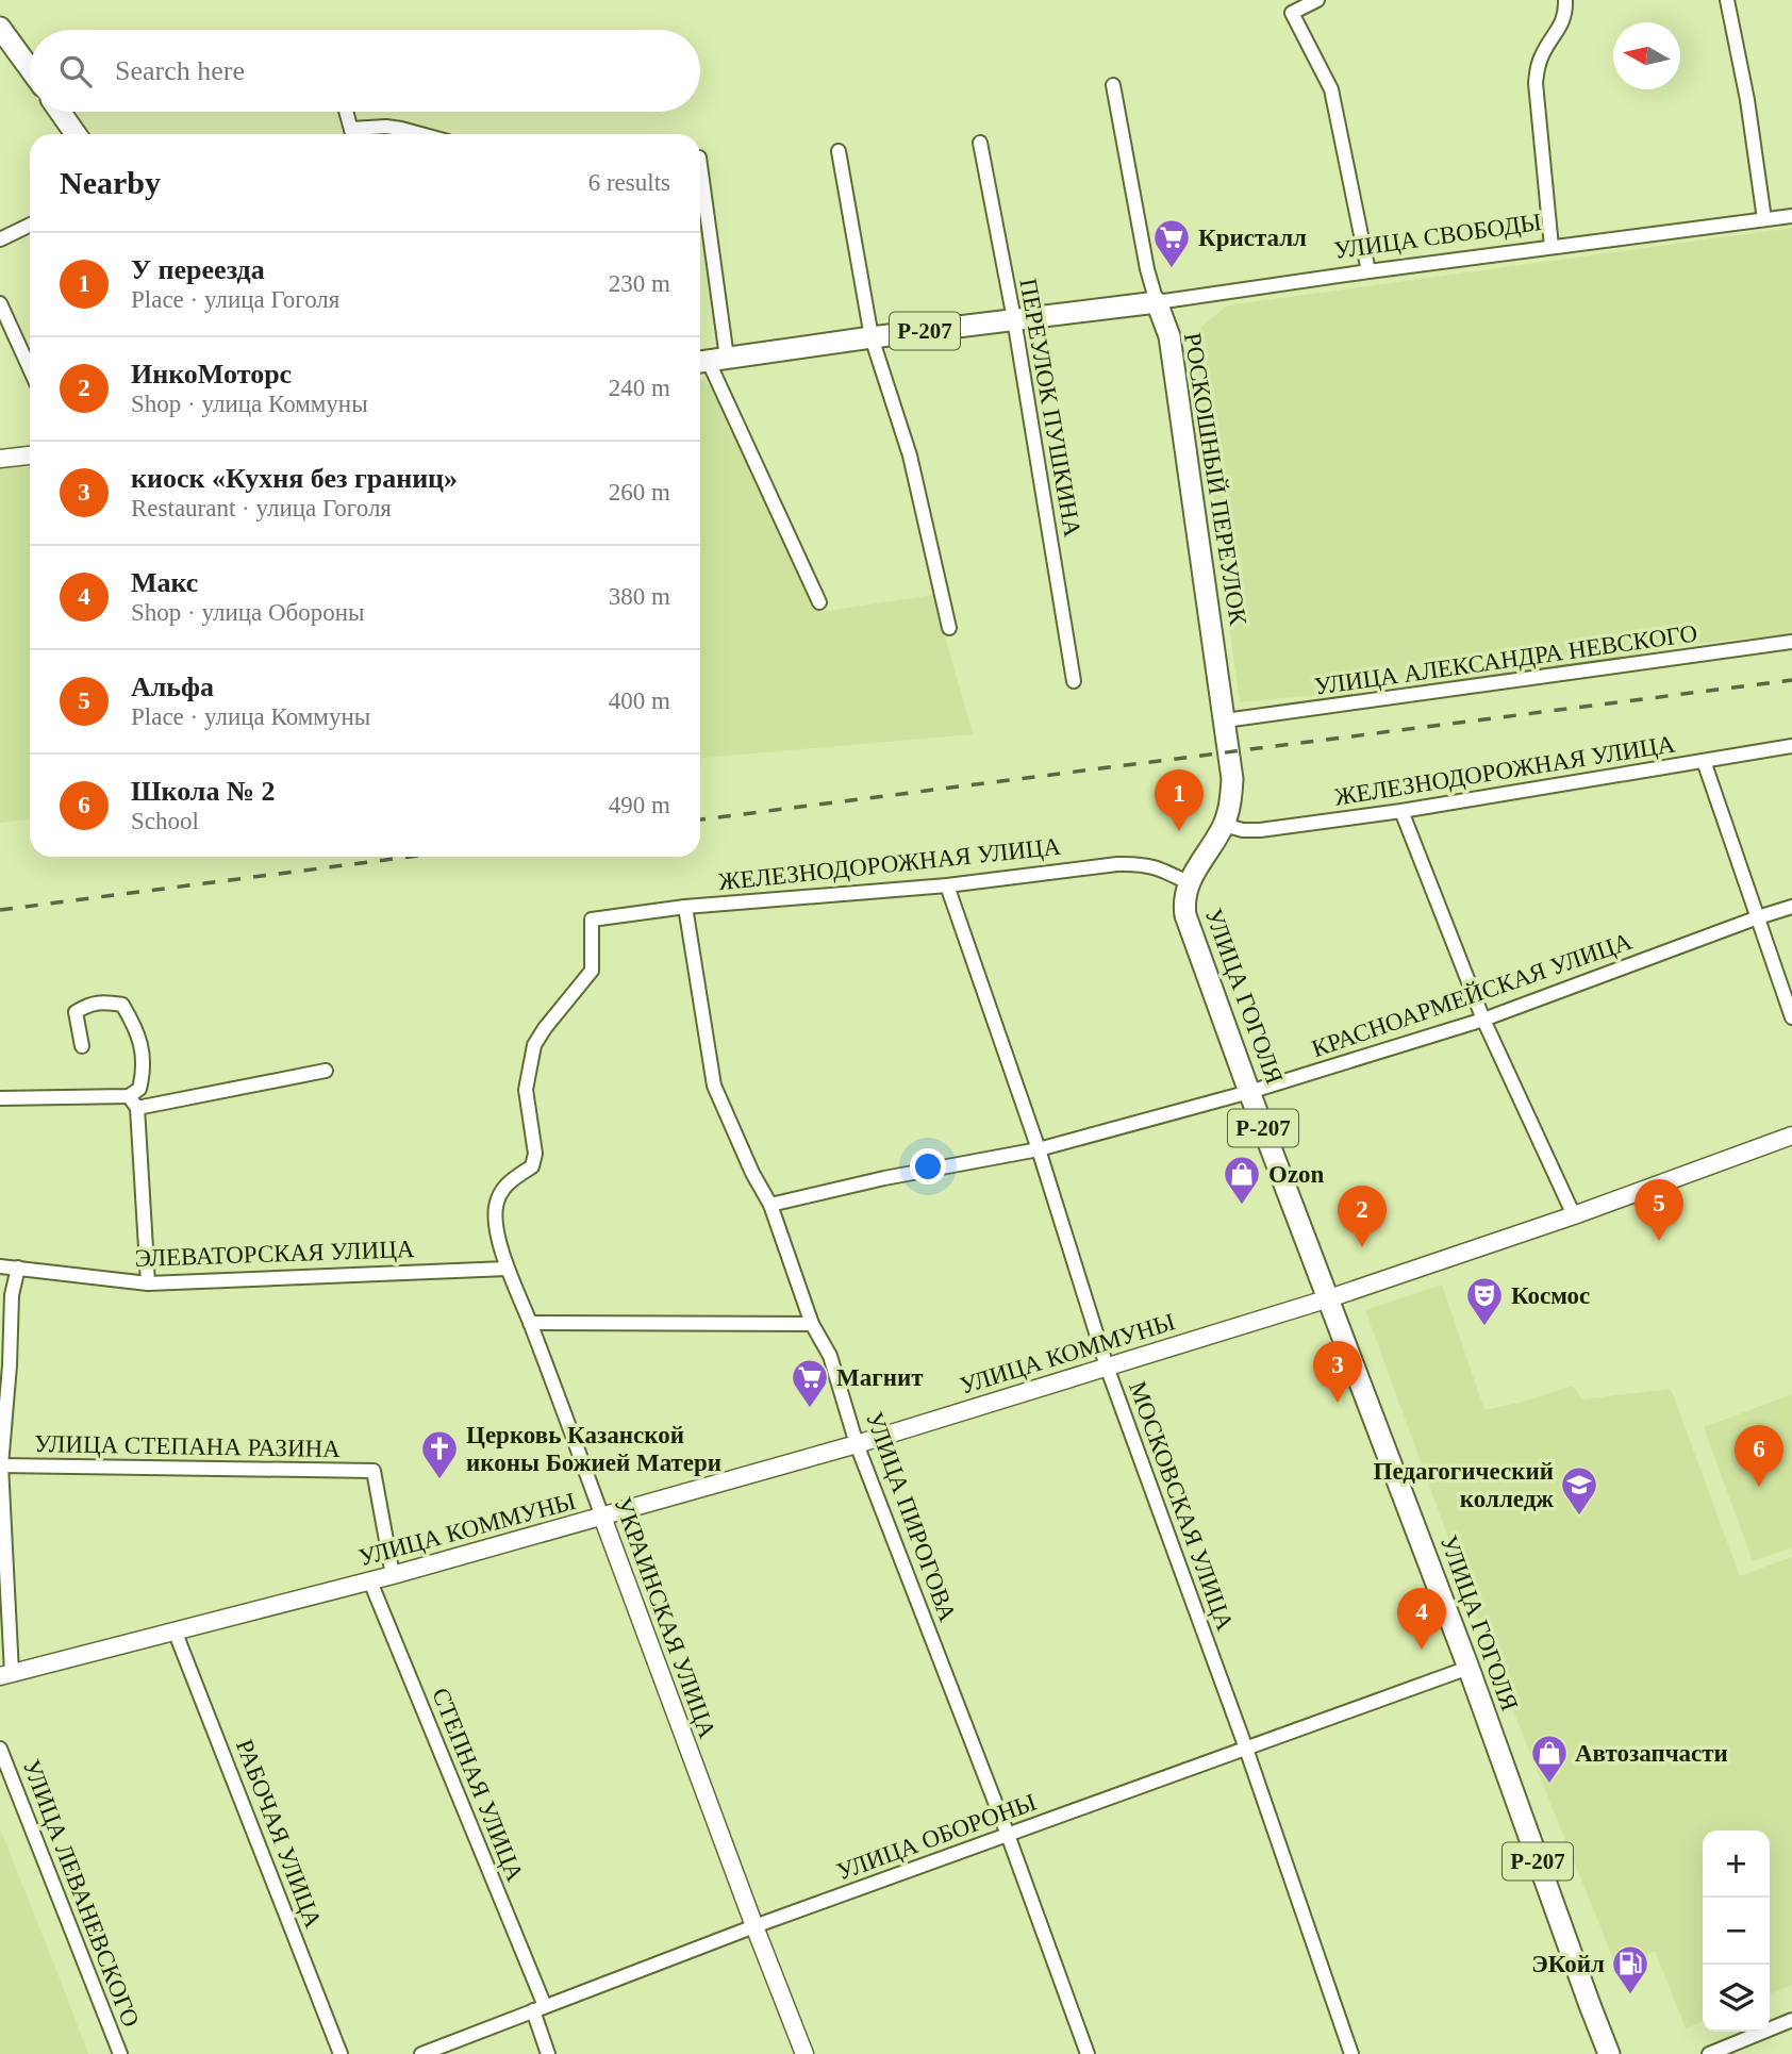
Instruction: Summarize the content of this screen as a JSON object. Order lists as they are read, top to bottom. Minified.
{"streets":{"main road":["УЛИЦА СВОБОДЫ","Р-207","РОСКОШНЫЙ ПЕРЕУЛОК","УЛИЦА ГОГОЛЯ"],"street":["ПЕРЕУЛОК ПУШКИНА","УЛИЦА АЛЕКСАНДРА НЕВСКОГО","ЖЕЛЕЗНОДОРОЖНАЯ УЛИЦА","КРАСНОАРМЕЙСКАЯ УЛИЦА","ЭЛЕВАТОРСКАЯ УЛИЦА","УЛИЦА КОММУНЫ","УЛИЦА СТЕПАНА РАЗИНА","МОСКОВСКАЯ УЛИЦА","УЛИЦА ПИРОГОВА","УКРАИНСКАЯ УЛИЦА","СТЕПНАЯ УЛИЦА","РАБОЧАЯ УЛИЦА","УЛИЦА ОБОРОНЫ","УЛИЦА ЛЕВАНЕВСКОГО"]},"crossings":[["УЛИЦА СВОБОДЫ","ПЕРЕУЛОК ПУШКИНА"],["УЛИЦА СВОБОДЫ","РОСКОШНЫЙ ПЕРЕУЛОК"],["РОСКОШНЫЙ ПЕРЕУЛОК","УЛИЦА АЛЕКСАНДРА НЕВСКОГО"],["РОСКОШНЫЙ ПЕРЕУЛОК","УЛИЦА ГОГОЛЯ"],["ЖЕЛЕЗНОДОРОЖНАЯ УЛИЦА","УЛИЦА ГОГОЛЯ"],["ЖЕЛЕЗНОДОРОЖНАЯ УЛИЦА","МОСКОВСКАЯ УЛИЦА"],["ЖЕЛЕЗНОДОРОЖНАЯ УЛИЦА","УЛИЦА ПИРОГОВА"],["ЖЕЛЕЗНОДОРОЖНАЯ УЛИЦА","УКРАИНСКАЯ УЛИЦА"],["КРАСНОАРМЕЙСКАЯ УЛИЦА","УЛИЦА ГОГОЛЯ"],["КРАСНОАРМЕЙСКАЯ УЛИЦА","МОСКОВСКАЯ УЛИЦА"],["КРАСНОАРМЕЙСКАЯ УЛИЦА","УЛИЦА ПИРОГОВА"],["УЛИЦА ГОГОЛЯ","УЛИЦА КОММУНЫ"],["УЛИЦА ГОГОЛЯ","УЛИЦА ОБОРОНЫ"],["ЭЛЕВАТОРСКАЯ УЛИЦА","УКРАИНСКАЯ УЛИЦА"],["УЛИЦА КОММУНЫ","УЛИЦА СТЕПАНА РАЗИНА"],["УЛИЦА КОММУНЫ","МОСКОВСКАЯ УЛИЦА"],["УЛИЦА КОММУНЫ","УЛИЦА ПИРОГОВА"],["УЛИЦА КОММУНЫ","УКРАИНСКАЯ УЛИЦА"],["УЛИЦА КОММУНЫ","СТЕПНАЯ УЛИЦА"],["УЛИЦА КОММУНЫ","РАБОЧАЯ УЛИЦА"],["МОСКОВСКАЯ УЛИЦА","УЛИЦА ОБОРОНЫ"],["УЛИЦА ПИРОГОВА","УЛИЦА ОБОРОНЫ"],["УКРАИНСКАЯ УЛИЦА","УЛИЦА ОБОРОНЫ"],["СТЕПНАЯ УЛИЦА","УЛИЦА ОБОРОНЫ"]],"places":{"supermarket":["Кристалл","Магнит"],"shop":["Ozon","Автозапчасти"],"theatre":["Космос"],"church":["Церковь Казанской иконы Божией Матери"],"school or university":["Педагогический колледж"],"fuel station":["ЭКойл"]},"north":"left","page":{"search":"Search here","heading":["Nearby","6 results"],"list":[{"mark":"1","name":"У переезда","note":"Place · улица Гоголя","value":"230 m"},{"mark":"2","name":"ИнкоМоторс","note":"Shop · улица Коммуны","value":"240 m"},{"mark":"3","name":"киоск «Кухня без границ»","note":"Restaurant · улица Гоголя","value":"260 m"},{"mark":"4","name":"Макс","note":"Shop · улица Обороны","value":"380 m"},{"mark":"5","name":"Альфа","note":"Place · улица Коммуны","value":"400 m"},{"mark":"6","name":"Школа № 2","note":"School","value":"490 m"}],"pins":["1","5","2","3","6","4"],"map_buttons":["+","−"]}}
